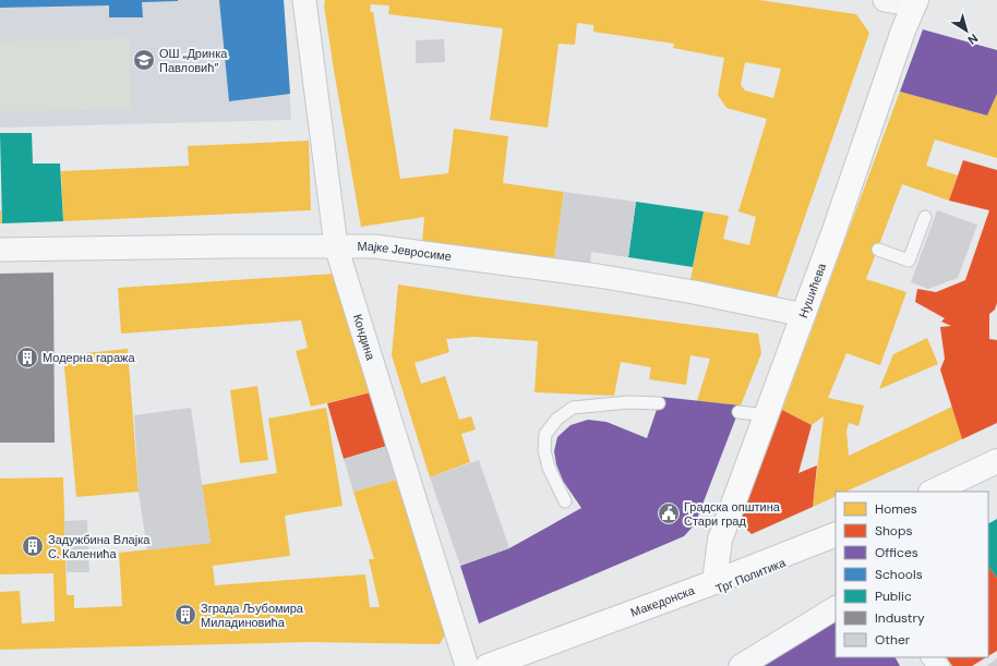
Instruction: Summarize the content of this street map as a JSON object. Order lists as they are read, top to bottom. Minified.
{"streets":{"street":["Мајке Јевросиме","Нушићева","Кондина","Трг Политика","Македонска"]},"crossings":[["Мајке Јевросиме","Нушићева"],["Мајке Јевросиме","Кондина"],["Нушићева","Македонска"]],"places":{"school or university":["ОШ „Дринка Павловић”"],"building":["Модерна гаража","Задужбина Влајка С. Каленића","Зграда Љубомира Миладиновића"],"public building":["Градска општина Стари град"]},"legend":["Homes","Shops","Offices","Schools","Public","Industry","Other"],"north":"bottom right"}
